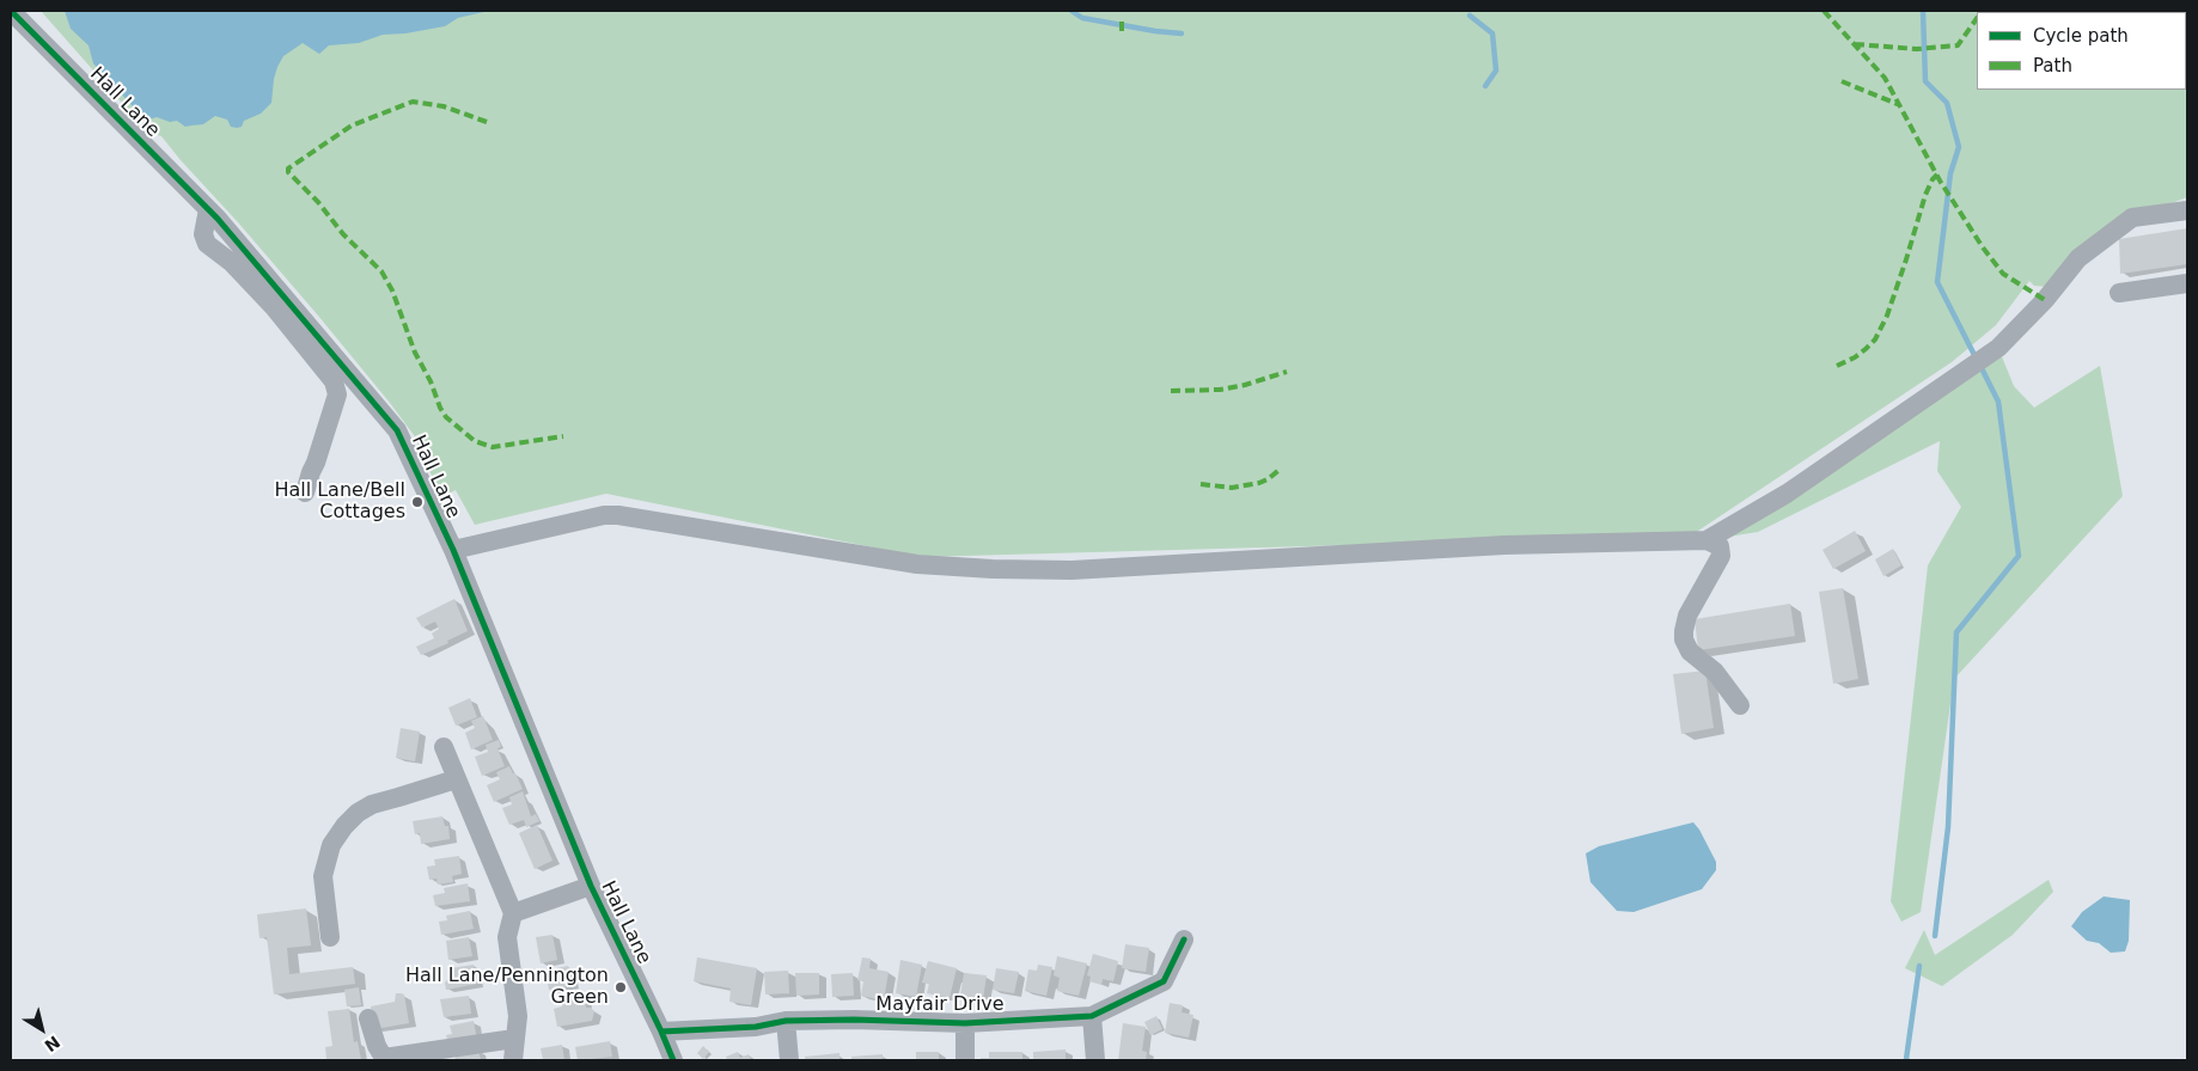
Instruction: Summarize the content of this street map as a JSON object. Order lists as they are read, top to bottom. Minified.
{"streets":{"street":["Hall Lane","Mayfair Drive"]},"crossings":[["Hall Lane","Mayfair Drive"]],"places":["Hall Lane/Bell Cottages","Hall Lane/Pennington Green"],"legend":["Cycle path","Path"],"north":"bottom right"}
